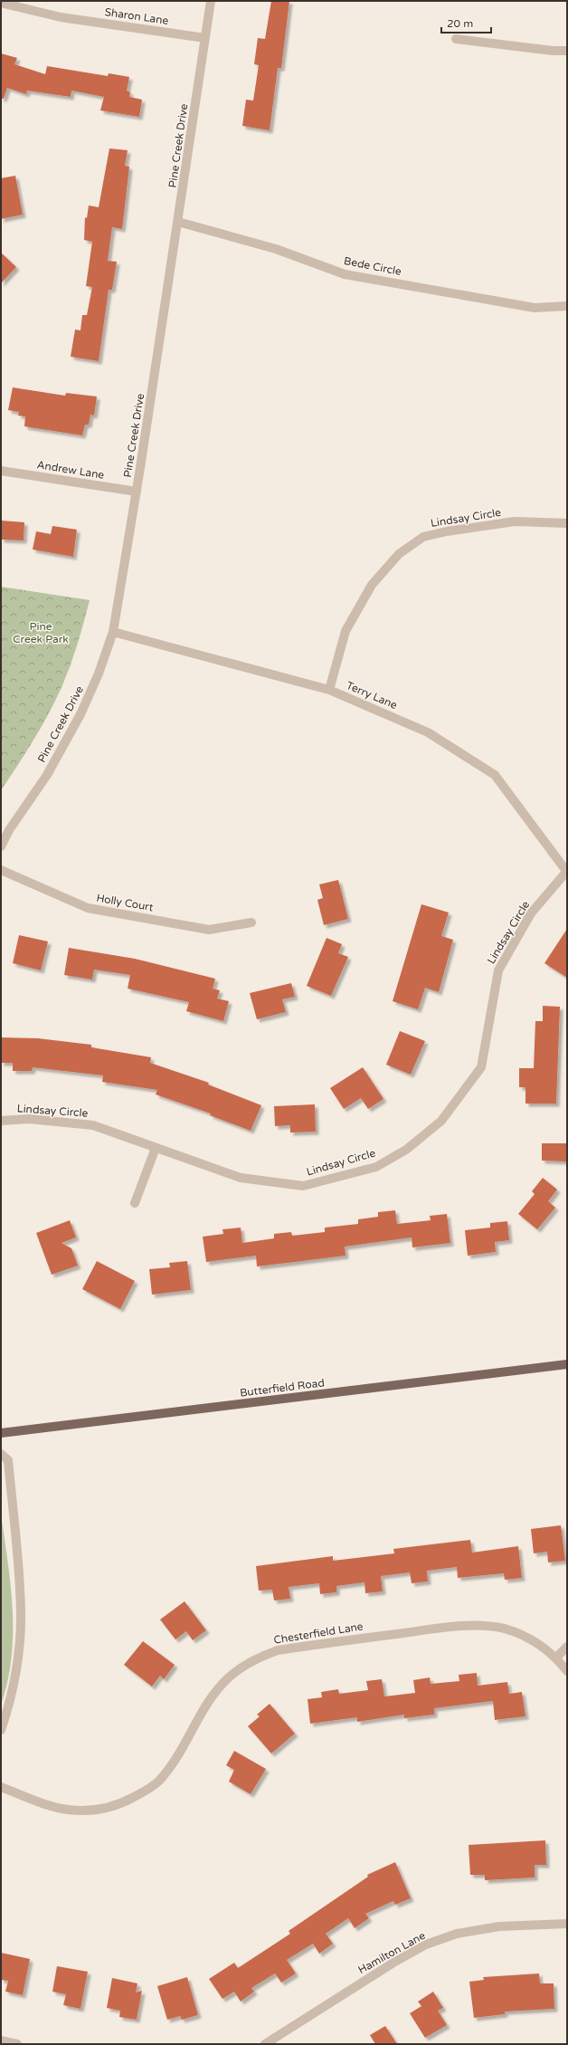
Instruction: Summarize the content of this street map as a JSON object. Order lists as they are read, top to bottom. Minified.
{"streets":{"main road":["Butterfield Road"],"street":["Sharon Lane","Pine Creek Drive","Bede Circle","Andrew Lane","Lindsay Circle","Terry Lane","Holly Court","Chesterfield Lane","Hamilton Lane"]},"crossings":[["Sharon Lane","Pine Creek Drive"],["Pine Creek Drive","Bede Circle"],["Pine Creek Drive","Andrew Lane"],["Pine Creek Drive","Terry Lane"],["Lindsay Circle","Terry Lane"]],"parks":["Pine Creek Park"],"scale_bar":"20 m"}
